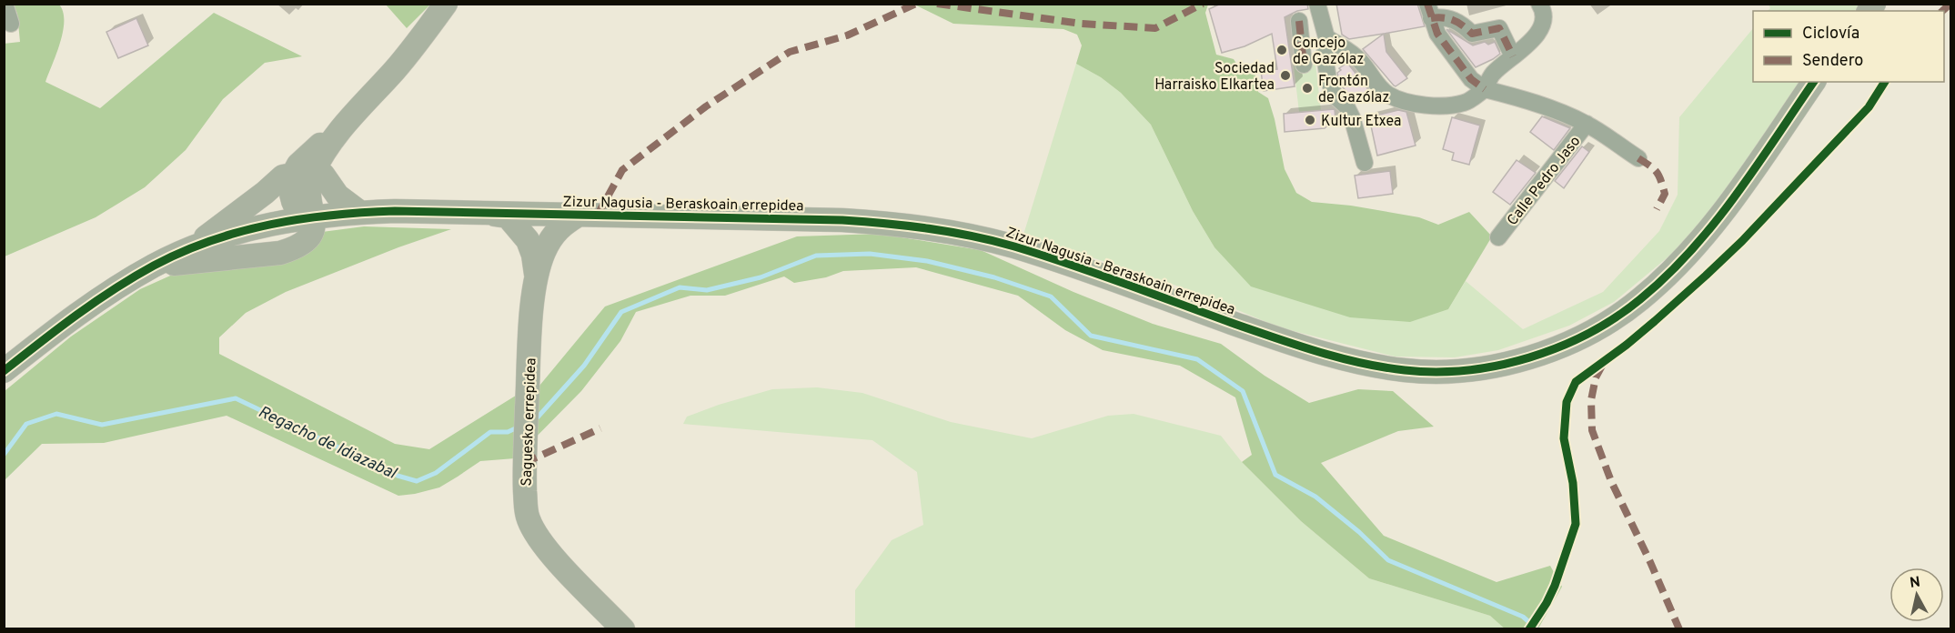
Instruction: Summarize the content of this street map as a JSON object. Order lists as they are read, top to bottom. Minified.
{"streets":{"street":["Calle Pedro Jaso","Zizur Nagusia - Beraskoain errepidea","Saguesko errepidea"]},"water":["Regacho de Idiazabal"],"places":["Concejo de Gazólaz","Sociedad Harraisko Elkartea","Frontón de Gazólaz","Kultur Etxea"],"legend":["Ciclovía","Sendero"],"north":"top"}
